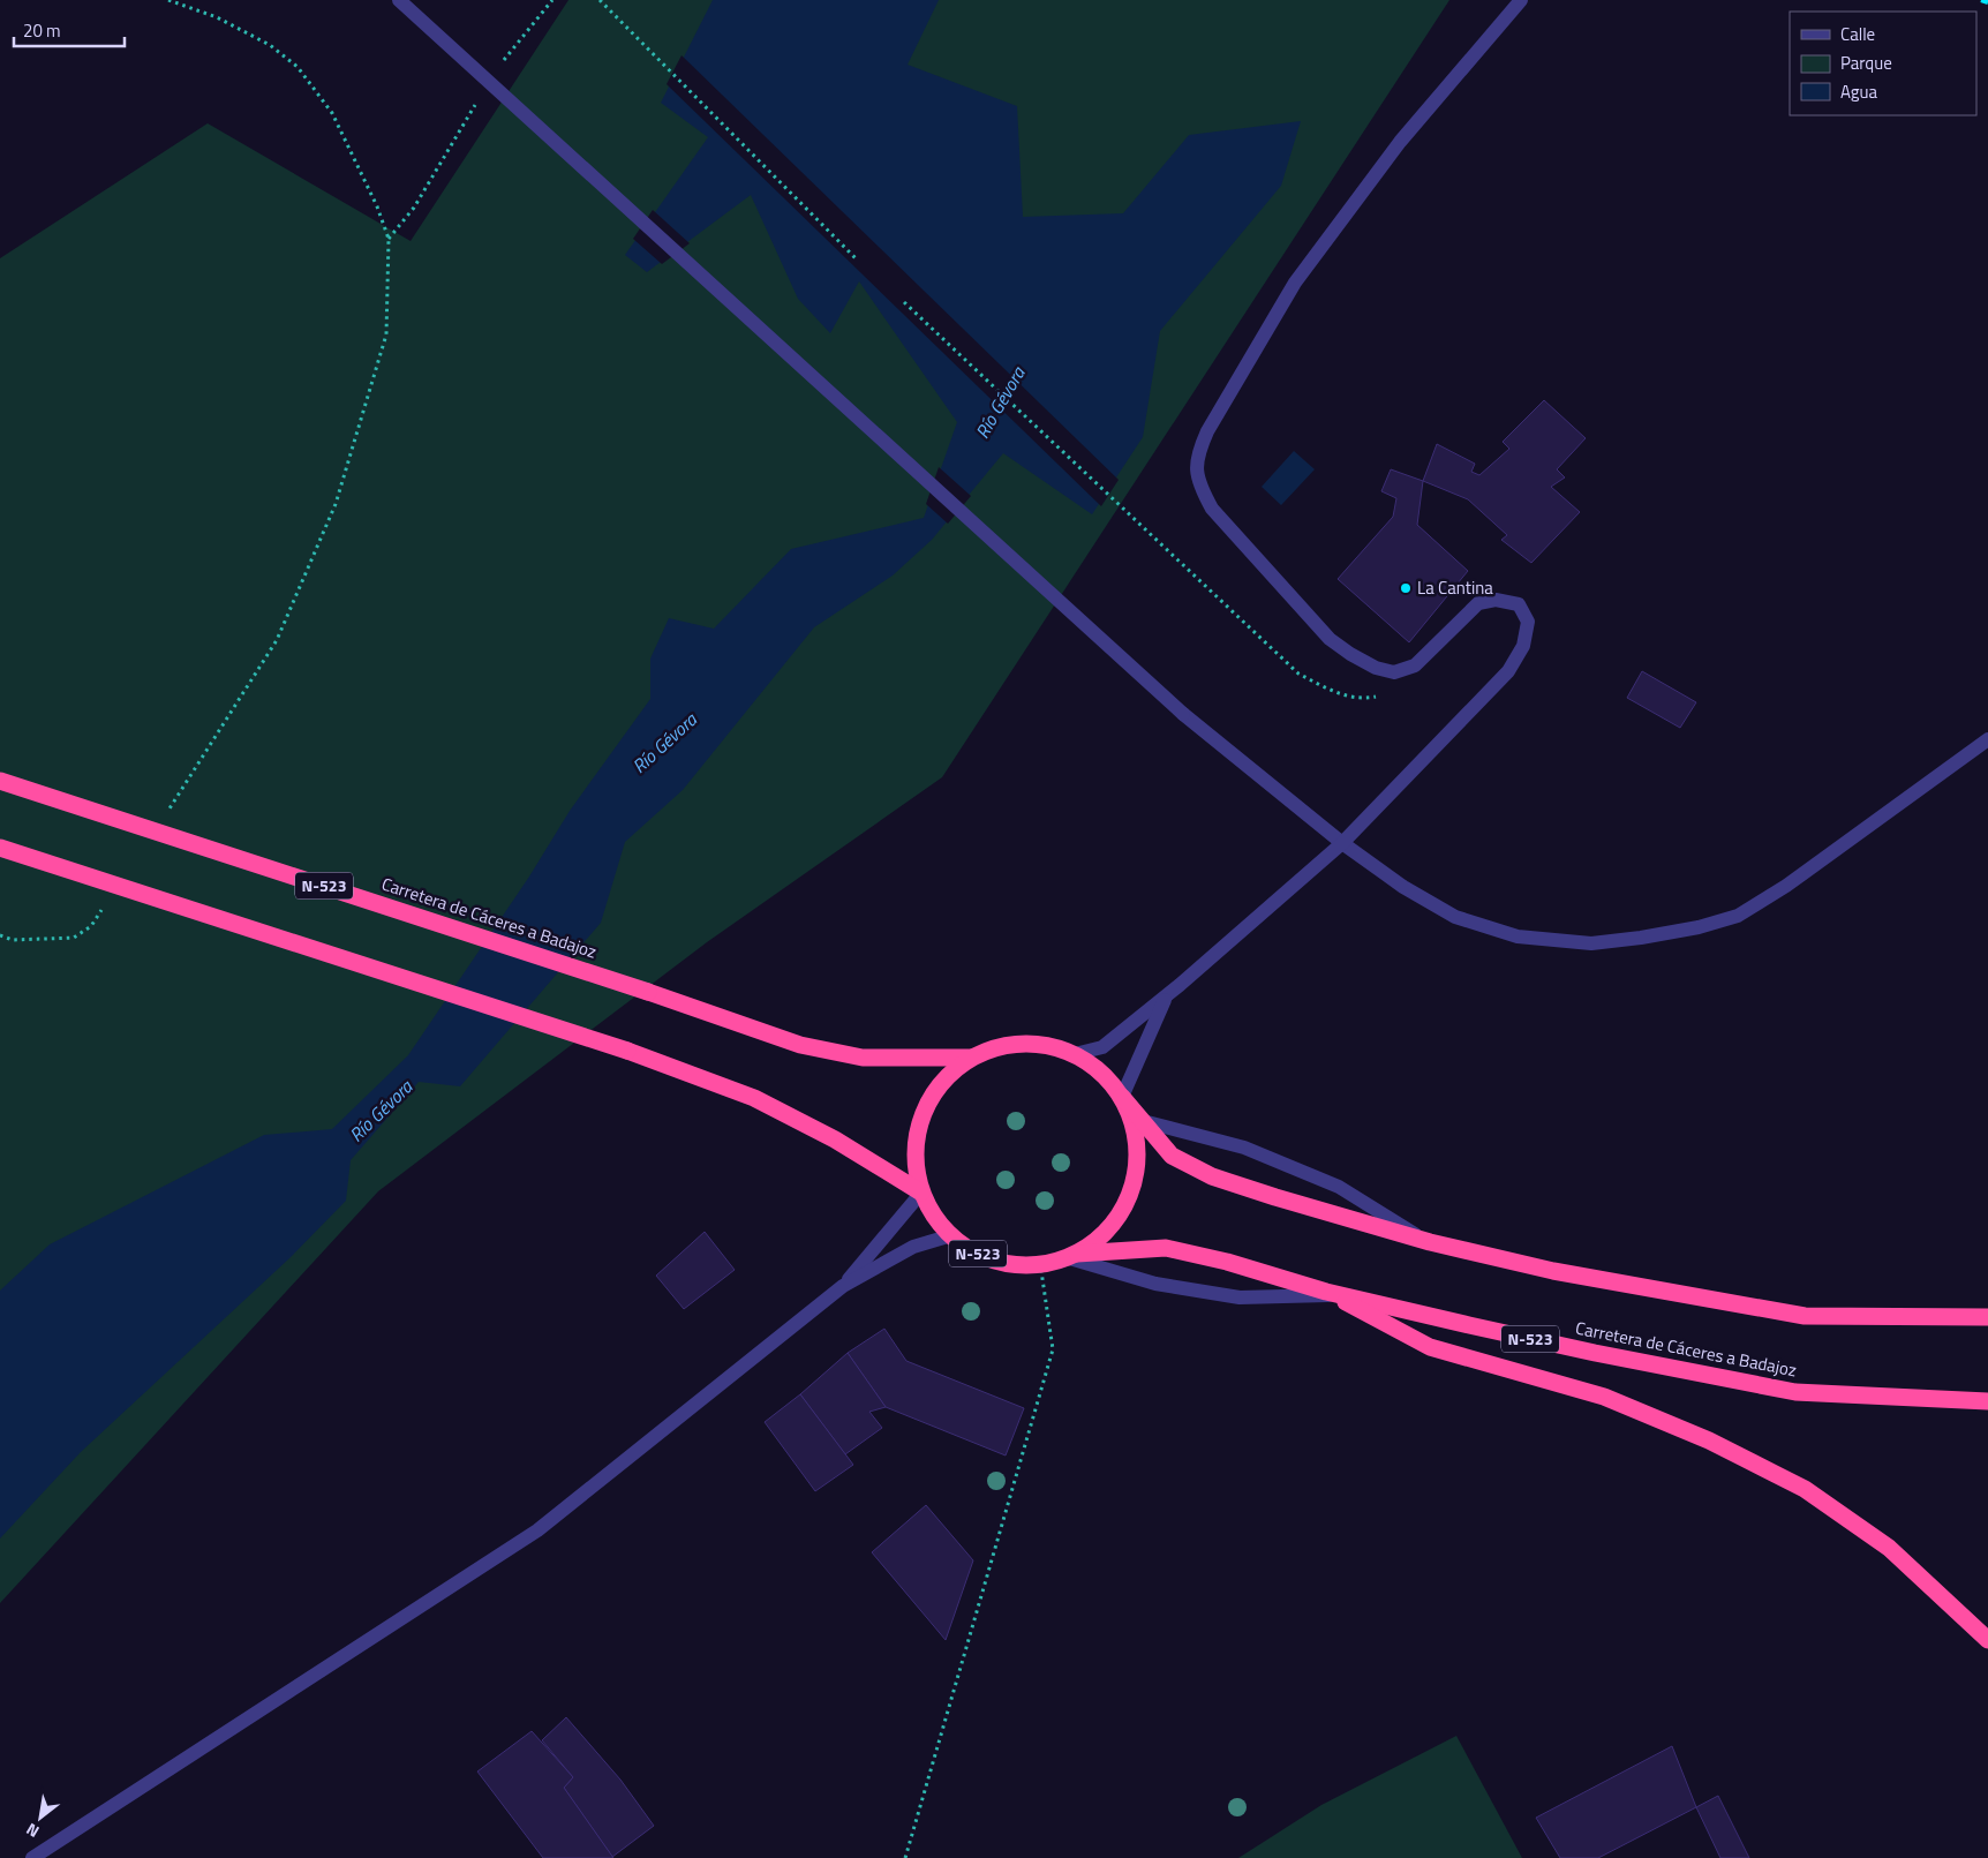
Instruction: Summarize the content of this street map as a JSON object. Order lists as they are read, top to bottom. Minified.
{"streets":{"highway":["N-523","Carretera de Cáceres a Badajoz"]},"crossings":[["N-523","Carretera de Cáceres a Badajoz"]],"water":["Río Gévora"],"places":["La Cantina"],"legend":["Calle","Parque","Agua"],"scale_bar":"20 m","north":"bottom left"}
